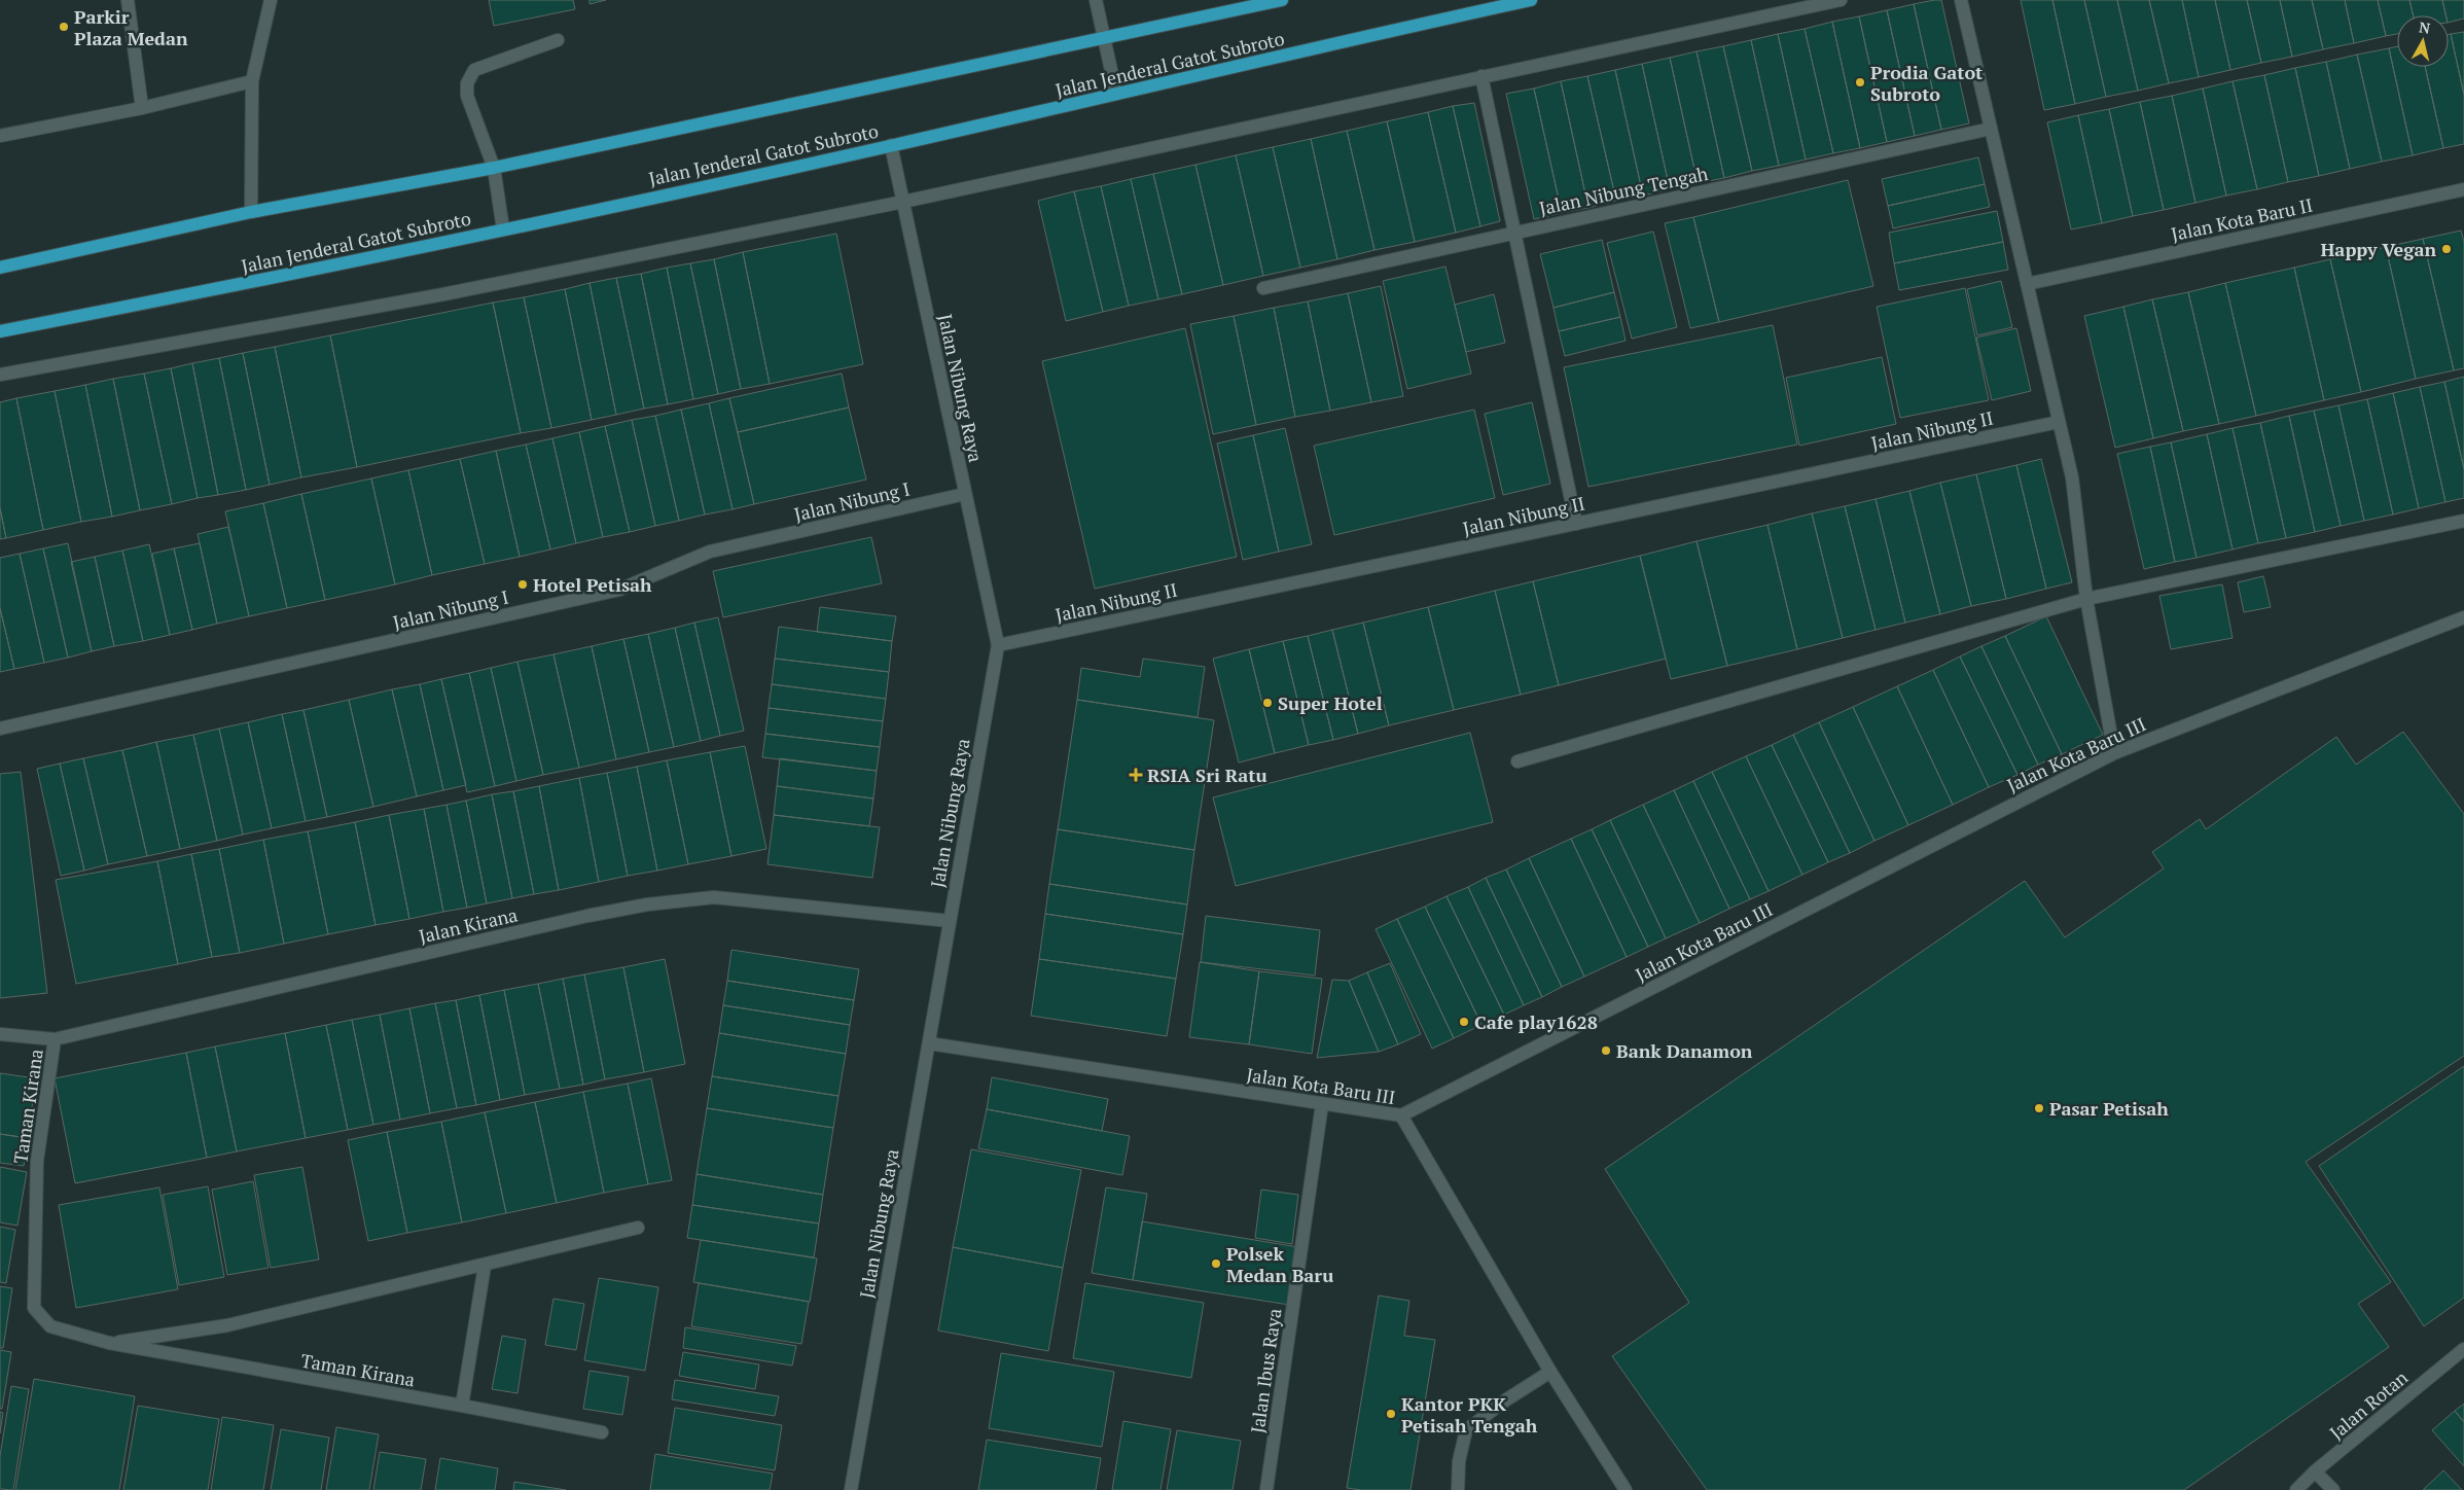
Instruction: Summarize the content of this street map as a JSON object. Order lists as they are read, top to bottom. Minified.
{"streets":{"main road":["Jalan Jenderal Gatot Subroto"],"street":["Jalan Nibung Tengah","Jalan Kota Baru II","Jalan Nibung Raya","Jalan Nibung II","Jalan Nibung I","Jalan Kota Baru III","Jalan Kirana","Taman Kirana","Jalan Ibus Raya","Jalan Rotan"]},"crossings":[["Jalan Jenderal Gatot Subroto","Jalan Nibung Raya"],["Jalan Nibung Raya","Jalan Nibung II"],["Jalan Nibung Raya","Jalan Nibung I"],["Jalan Nibung Raya","Jalan Kota Baru III"],["Jalan Nibung Raya","Jalan Kirana"],["Jalan Kota Baru III","Jalan Ibus Raya"],["Jalan Kirana","Taman Kirana"]],"places":{"other":["Parkir Plaza Medan","Prodia Gatot Subroto","Happy Vegan","Hotel Petisah","Super Hotel","Cafe play1628","Bank Danamon","Pasar Petisah","Polsek Medan Baru","Kantor PKK Petisah Tengah"],"health":["RSIA Sri Ratu"]},"north":"top"}
